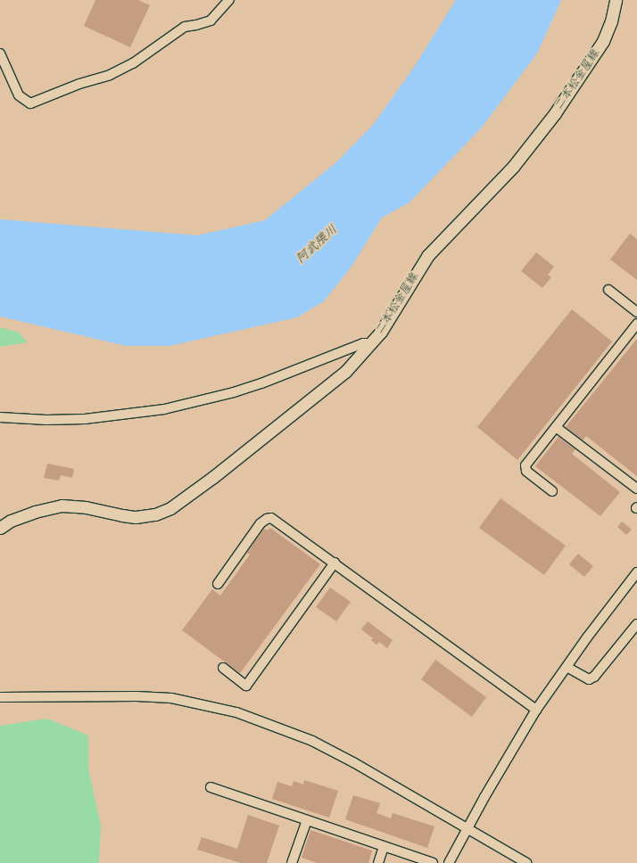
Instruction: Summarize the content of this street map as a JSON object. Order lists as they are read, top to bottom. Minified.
{"streets":{"main road":["二本松金屋線"]},"water":["阿武隈川"]}
